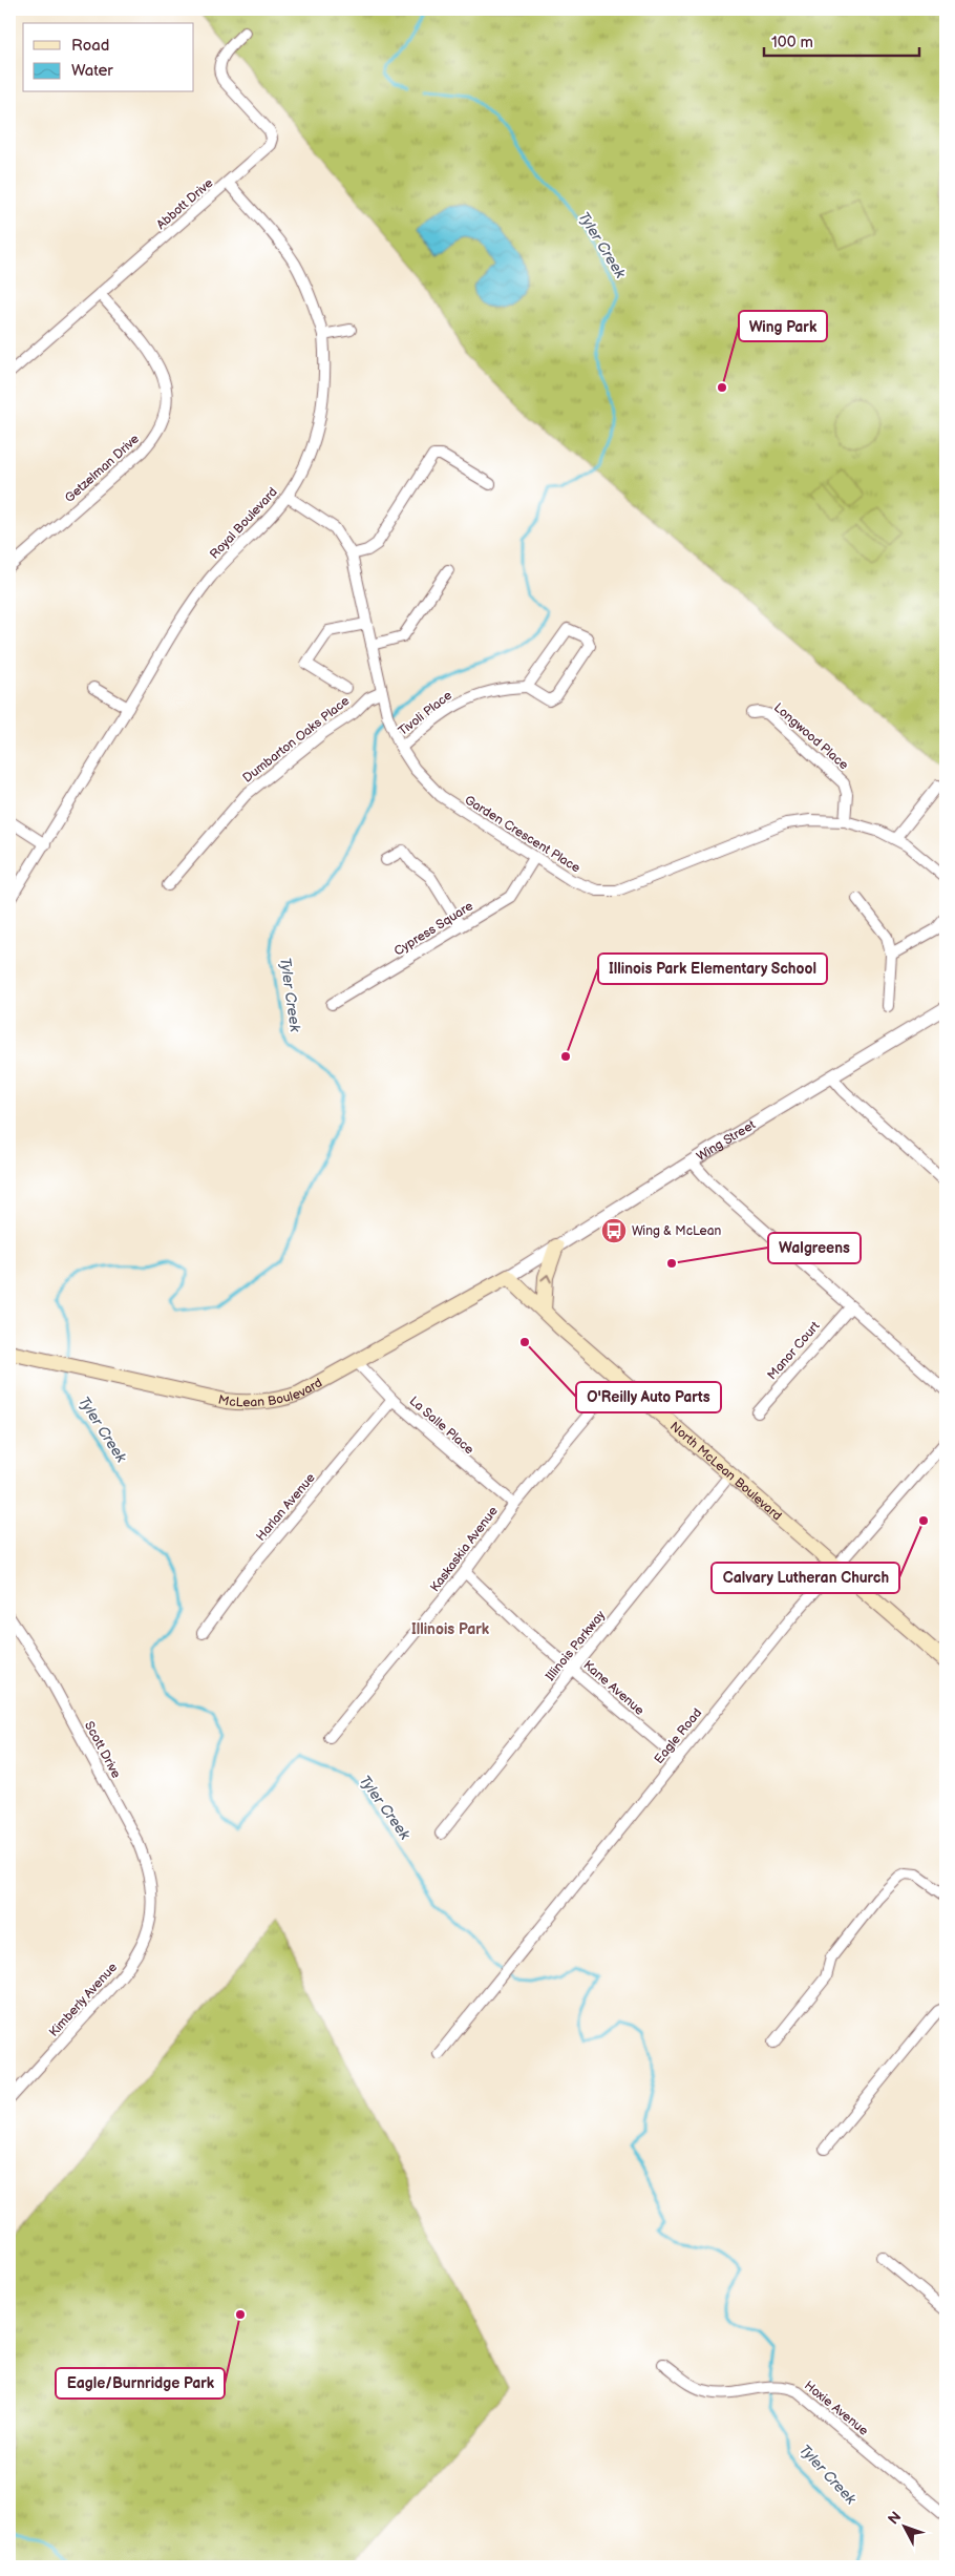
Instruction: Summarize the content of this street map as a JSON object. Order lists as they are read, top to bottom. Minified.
{"streets":{"main road":["McLean Boulevard","North McLean Boulevard"],"street":["Abbott Drive","Getzelman Drive","Royal Boulevard","Tivoli Place","Longwood Place","Dumbarton Oaks Place","Garden Crescent Place","Cypress Square","Wing Street","Manor Court","La Salle Place","Harlan Avenue","Kaskaskia Avenue","Illinois Parkway","Kane Avenue","Eagle Road","Scott Drive","Kimberly Avenue","Hoxie Avenue"]},"crossings":[["Abbott Drive","Getzelman Drive"],["Abbott Drive","Royal Boulevard"],["Royal Boulevard","Garden Crescent Place"],["Tivoli Place","Garden Crescent Place"],["Longwood Place","Garden Crescent Place"],["Dumbarton Oaks Place","Garden Crescent Place"],["Garden Crescent Place","Cypress Square"],["Wing Street","McLean Boulevard"],["Wing Street","North McLean Boulevard"],["McLean Boulevard","La Salle Place"],["McLean Boulevard","North McLean Boulevard"],["La Salle Place","Harlan Avenue"],["La Salle Place","Kaskaskia Avenue"],["North McLean Boulevard","Kaskaskia Avenue"],["North McLean Boulevard","Illinois Parkway"],["North McLean Boulevard","Eagle Road"],["Kaskaskia Avenue","Kane Avenue"],["Illinois Parkway","Kane Avenue"],["Kane Avenue","Eagle Road"],["Scott Drive","Kimberly Avenue"]],"districts":["Illinois Park"],"water":["Tyler Creek"],"places":{"other":["Wing Park","Illinois Park Elementary School","Walgreens","O'Reilly Auto Parts","Calvary Lutheran Church","Eagle/Burnridge Park"],"bus stop":["Wing & McLean"]},"legend":["Road","Water"],"scale_bar":"100 m","north":"top left"}
